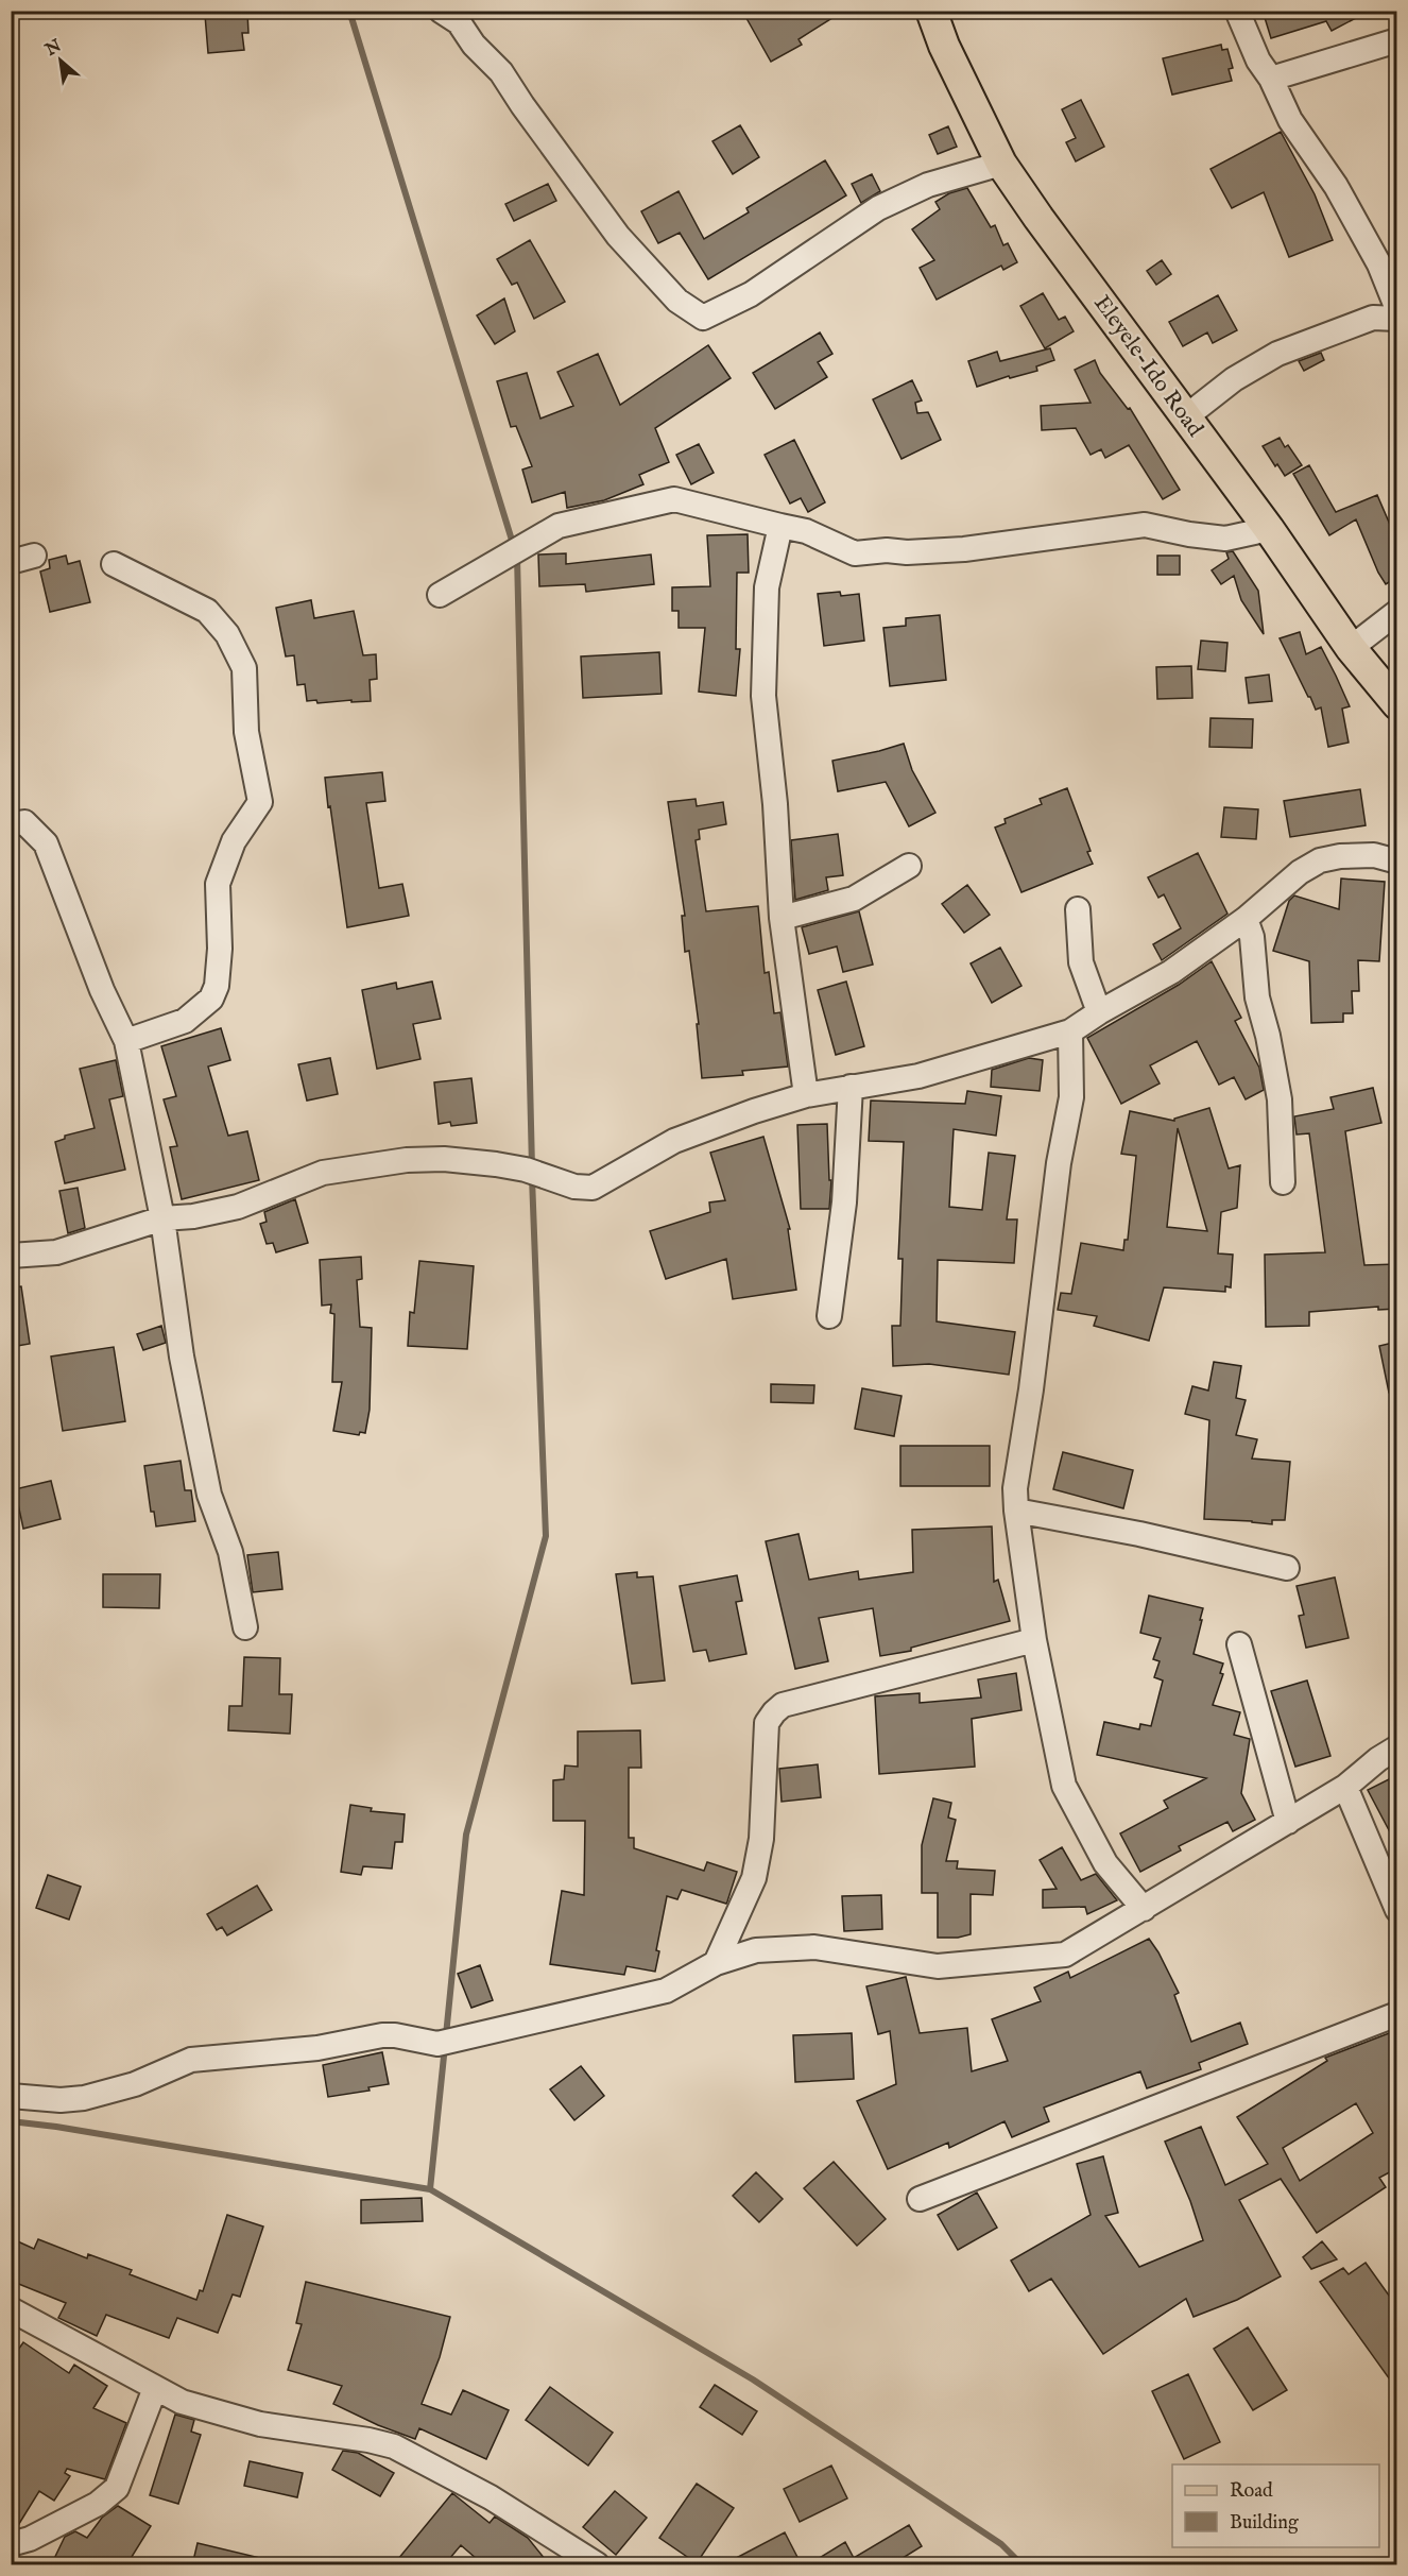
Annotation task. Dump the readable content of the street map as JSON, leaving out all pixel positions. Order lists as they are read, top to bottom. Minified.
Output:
{"streets":{"main road":["Eleyele-Ido Road"]},"legend":["Road","Building"],"north":"top left"}
